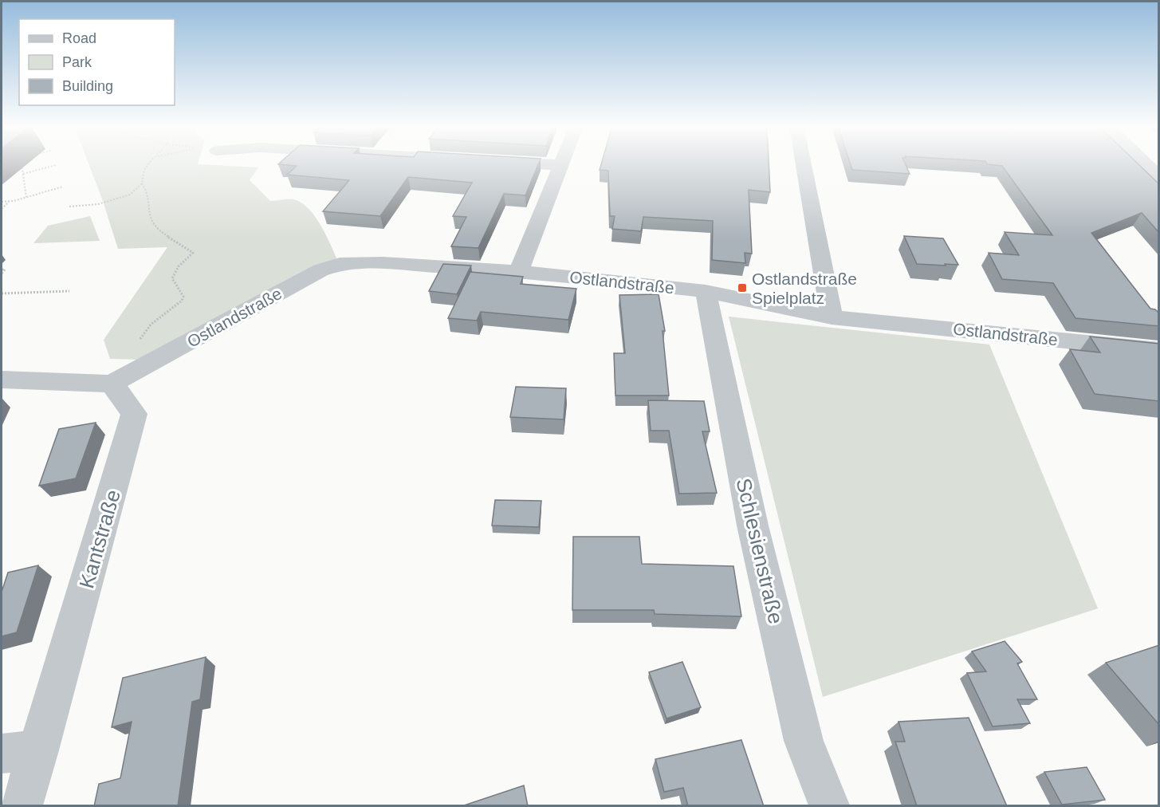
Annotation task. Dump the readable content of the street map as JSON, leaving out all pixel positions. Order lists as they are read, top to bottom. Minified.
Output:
{"streets":{"street":["Ostlandstraße","Kantstraße","Schlesienstraße"]},"crossings":[["Ostlandstraße","Kantstraße"],["Ostlandstraße","Schlesienstraße"]],"places":{"transit":["Ostlandstraße Spielplatz"]},"legend":["Road","Park","Building"]}
